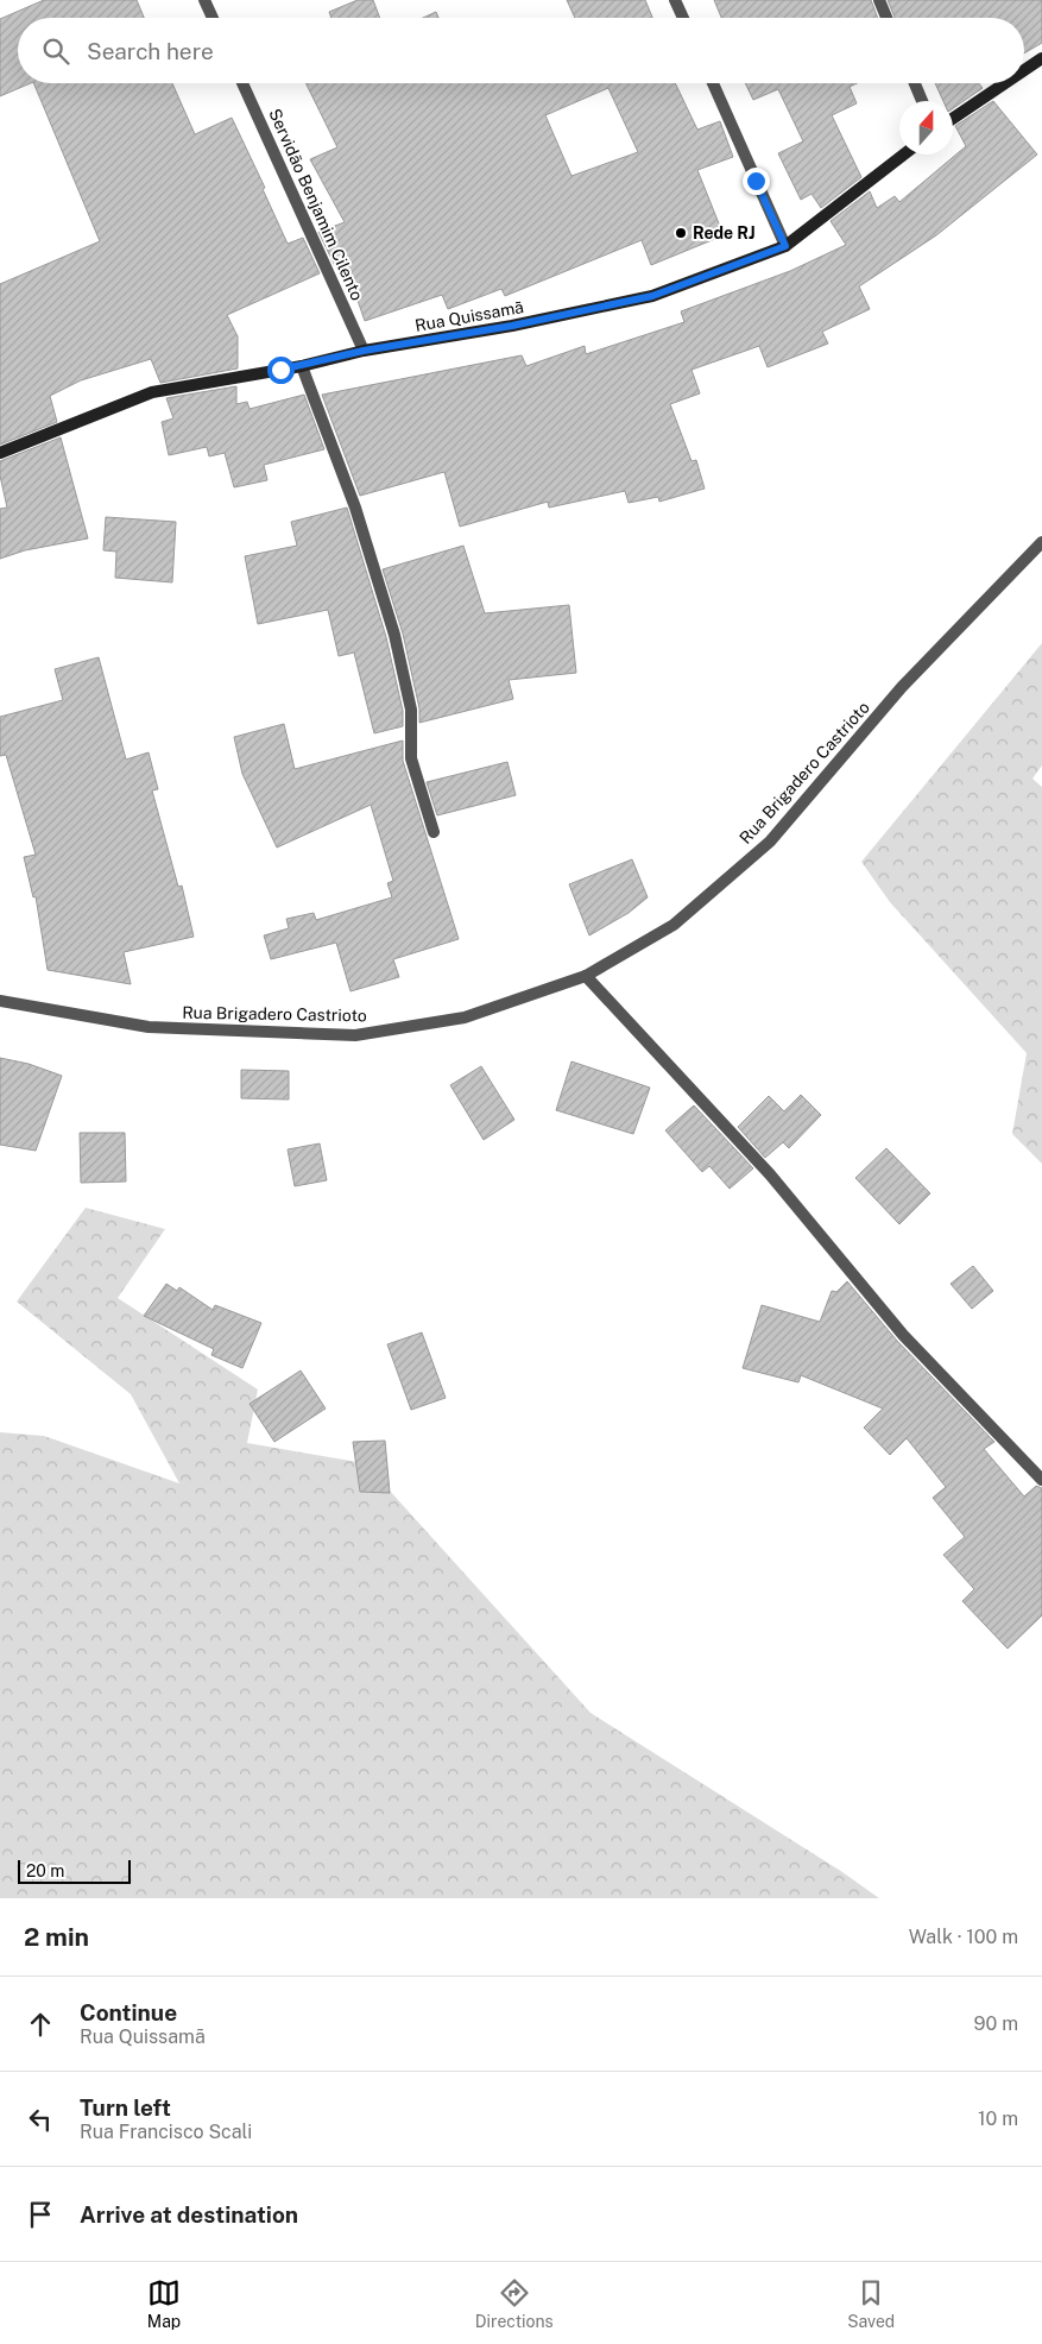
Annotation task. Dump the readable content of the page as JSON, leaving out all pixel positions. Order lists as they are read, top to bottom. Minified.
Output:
{"streets":{"street":["Servidão Benjamim Cilento","Rua Quissamã","Rua Brigadero Castrioto"]},"crossings":[["Servidão Benjamim Cilento","Rua Quissamã"]],"places":["Rede RJ"],"scale_bar":"20 m","north":"top","page":{"search":"Search here","scale":"20 m","heading":["2 min","Walk · 100 m"],"list":[["Continue","Rua Quissamã","90 m"],["Turn left","Rua Francisco Scali","10 m"],"Arrive at destination"],"nav":["Map","Directions","Saved"]}}
